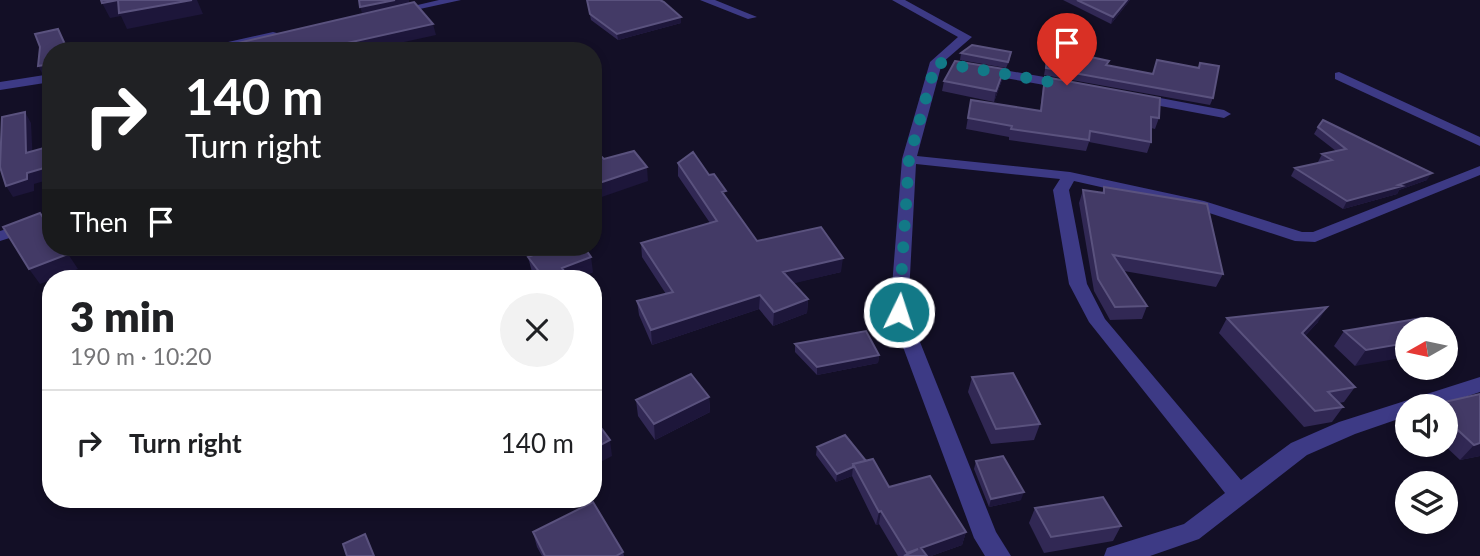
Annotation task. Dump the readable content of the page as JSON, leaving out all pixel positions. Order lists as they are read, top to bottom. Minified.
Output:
{"north":"left","page":{"turn":["140 m","Turn right"],"then":"Then","heading":["3 min","190 m · 10:20"],"list":[{"name":"Turn right","value":"140 m"}]}}
